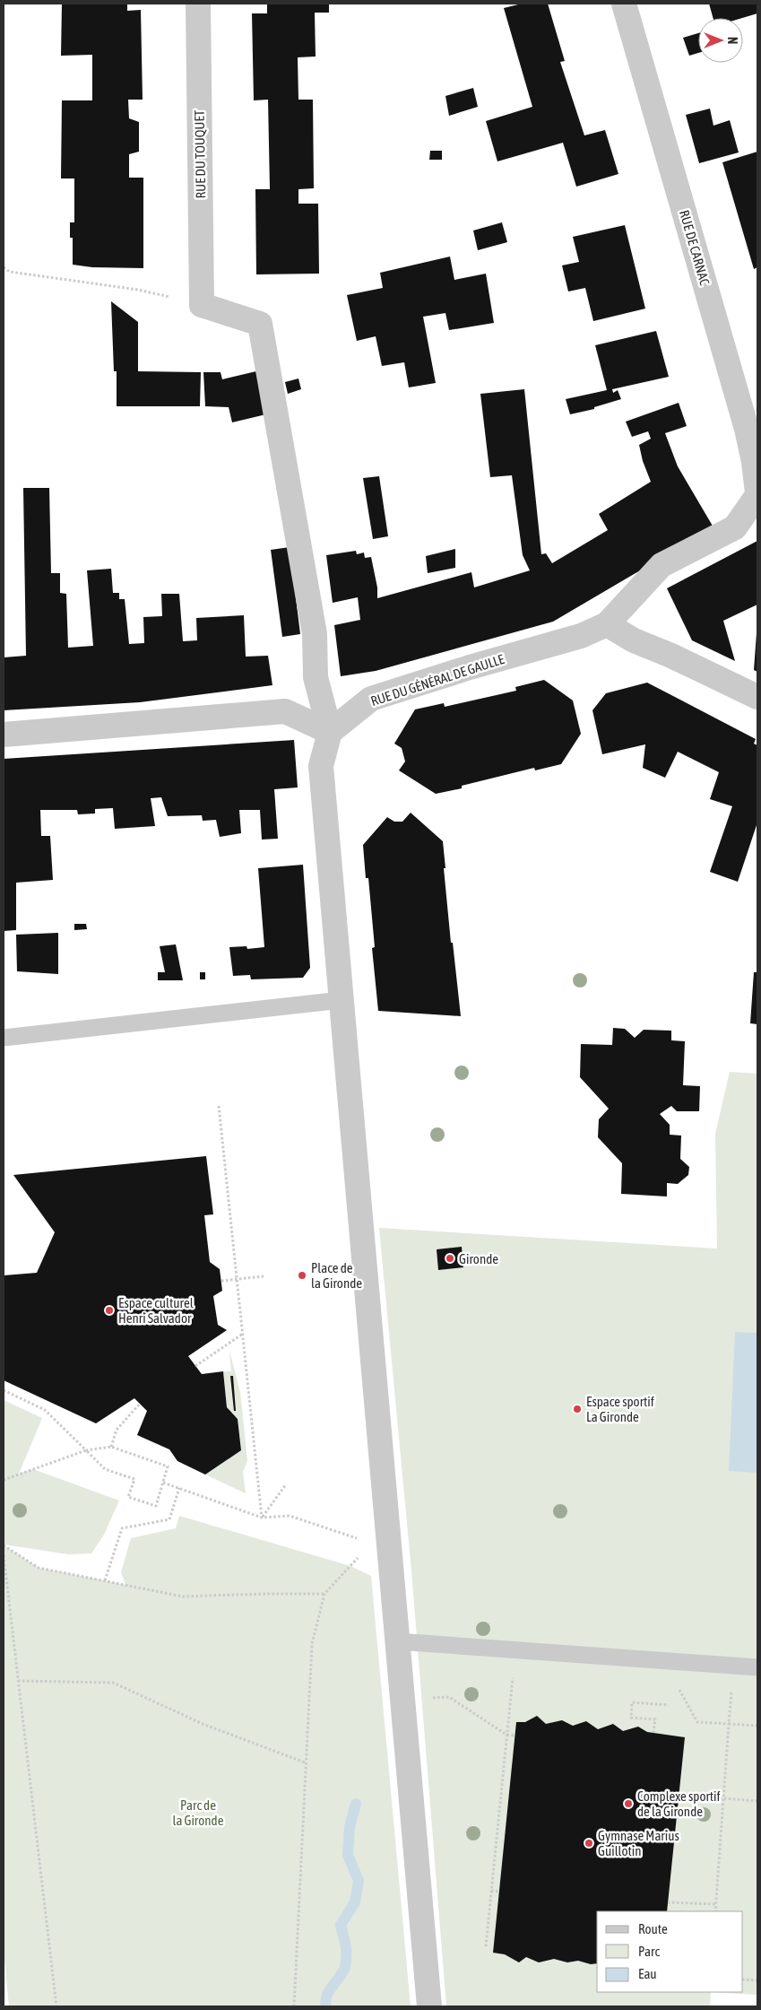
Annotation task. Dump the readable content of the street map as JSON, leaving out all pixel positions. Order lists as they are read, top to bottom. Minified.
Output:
{"streets":{"street":["RUE DU TOUQUET","RUE DE CARNAC","RUE DU GÉNÉRAL DE GAULLE"]},"parks":["Parc de la Gironde"],"places":["Gironde","Place de la Gironde","Espace culturel Henri Salvador","Espace sportif La Gironde","Complexe sportif de la Gironde","Gymnase Marius Guillotin"],"legend":["Route","Parc","Eau"],"north":"right"}
